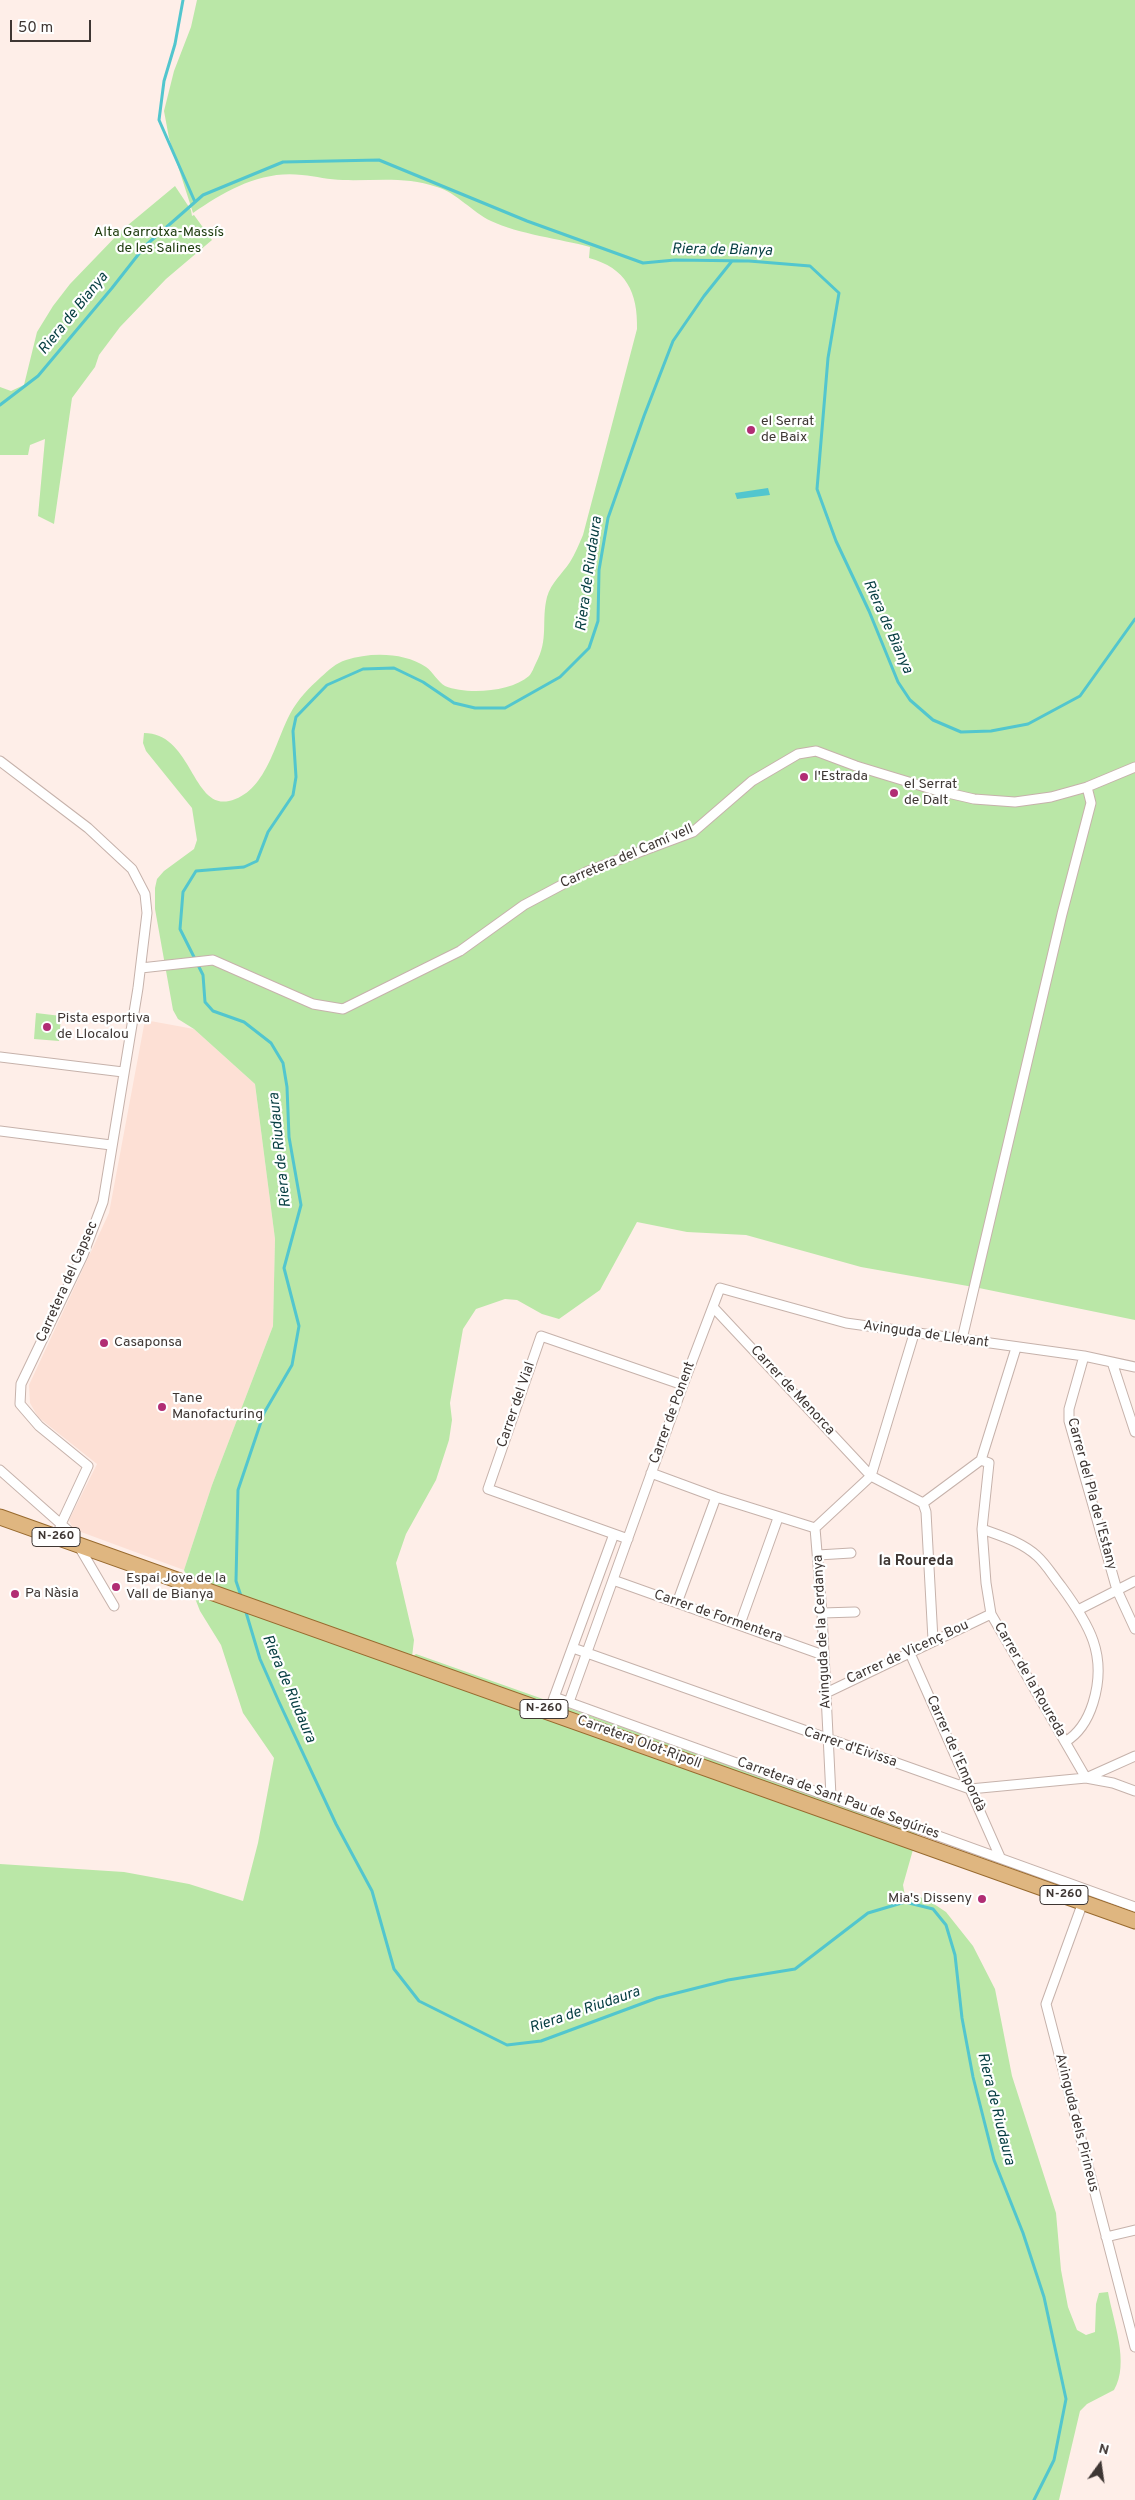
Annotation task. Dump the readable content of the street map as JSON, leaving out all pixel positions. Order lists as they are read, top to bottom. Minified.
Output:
{"streets":{"main road":["N-260","Carretera Olot-Ripoll"],"street":["Carretera del Camí vell","Carretera del Capsec","Avinguda de Llevant","Carrer de Menorca","Carrer del Vial","Carrer de Ponent","Carrer del Pla de l'Estany","Carrer de Formentera","Avinguda de la Cerdanya","Carrer de Vicenç Bou","Carrer de la Roureda","Carrer d'Eivissa","Carrer de l'Empordà","Carretera de Sant Pau de Segúries","Avinguda dels Pirineus"]},"crossings":[["Carretera del Camí vell","Carretera del Capsec"],["Carretera del Capsec","Carretera Olot-Ripoll"],["Avinguda de Llevant","Carrer de Ponent"],["Avinguda de Llevant","Carrer del Pla de l'Estany"],["Carrer de Menorca","Carrer de Ponent"],["Carrer del Vial","Carrer de Ponent"],["Carrer de Ponent","Carrer de Formentera"],["Carrer de Ponent","Carrer d'Eivissa"],["Carrer de Ponent","Carretera de Sant Pau de Segúries"],["Carrer de Formentera","Avinguda de la Cerdanya"],["Avinguda de la Cerdanya","Carrer de Vicenç Bou"],["Avinguda de la Cerdanya","Carrer d'Eivissa"],["Avinguda de la Cerdanya","Carretera de Sant Pau de Segúries"],["Carrer de Vicenç Bou","Carrer de la Roureda"],["Carrer de Vicenç Bou","Carrer de l'Empordà"],["Carrer de la Roureda","Carrer d'Eivissa"],["Carretera Olot-Ripoll","Carretera de Sant Pau de Segúries"],["Carretera Olot-Ripoll","Avinguda dels Pirineus"],["Carrer d'Eivissa","Carrer de l'Empordà"],["Carrer de l'Empordà","Carretera de Sant Pau de Segúries"]],"districts":["la Roureda"],"water":["Riera de Bianya","Riera de Riudaura"],"parks":["Alta Garrotxa-Massís de les Salines"],"places":["el Serrat de Baix","l'Estrada","el Serrat de Dalt","Pista esportiva de Llocalou","Casaponsa","Tane Manofacturing","Espai Jove de la Vall de Bianya","Pa Nàsia","Mia's Disseny"],"scale_bar":"50 m","north":"top"}
